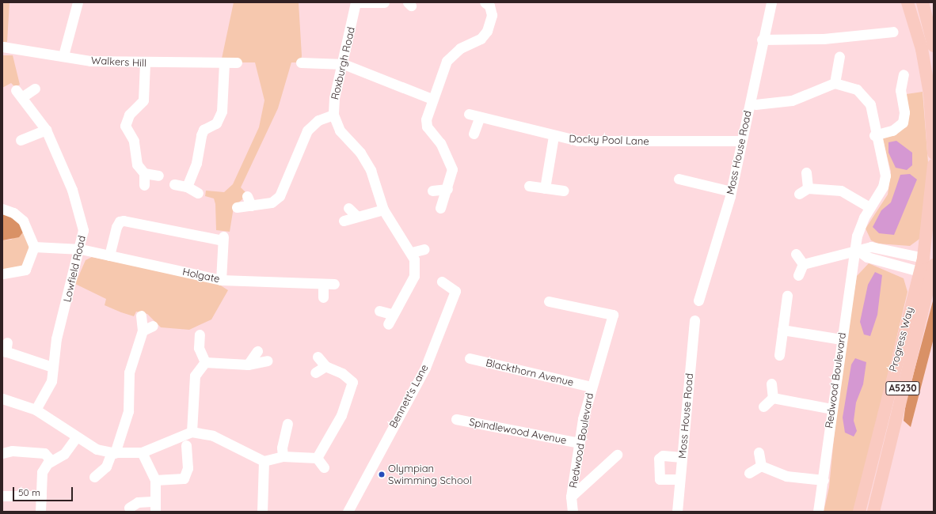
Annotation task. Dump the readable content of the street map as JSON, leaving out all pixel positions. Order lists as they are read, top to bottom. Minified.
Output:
{"streets":{"main road":["Progress Way","A5230"],"street":["Walkers Hill","Roxburgh Road","Docky Pool Lane","Moss House Road","Lowfield Road","Holgate","Blackthorn Avenue","Redwood Boulevard","Bennett's Lane","Spindlewood Avenue"]},"crossings":[["Docky Pool Lane","Moss House Road"],["Lowfield Road","Holgate"],["Blackthorn Avenue","Redwood Boulevard"],["Redwood Boulevard","Spindlewood Avenue"]],"places":["Olympian Swimming School"],"scale_bar":"50 m"}
